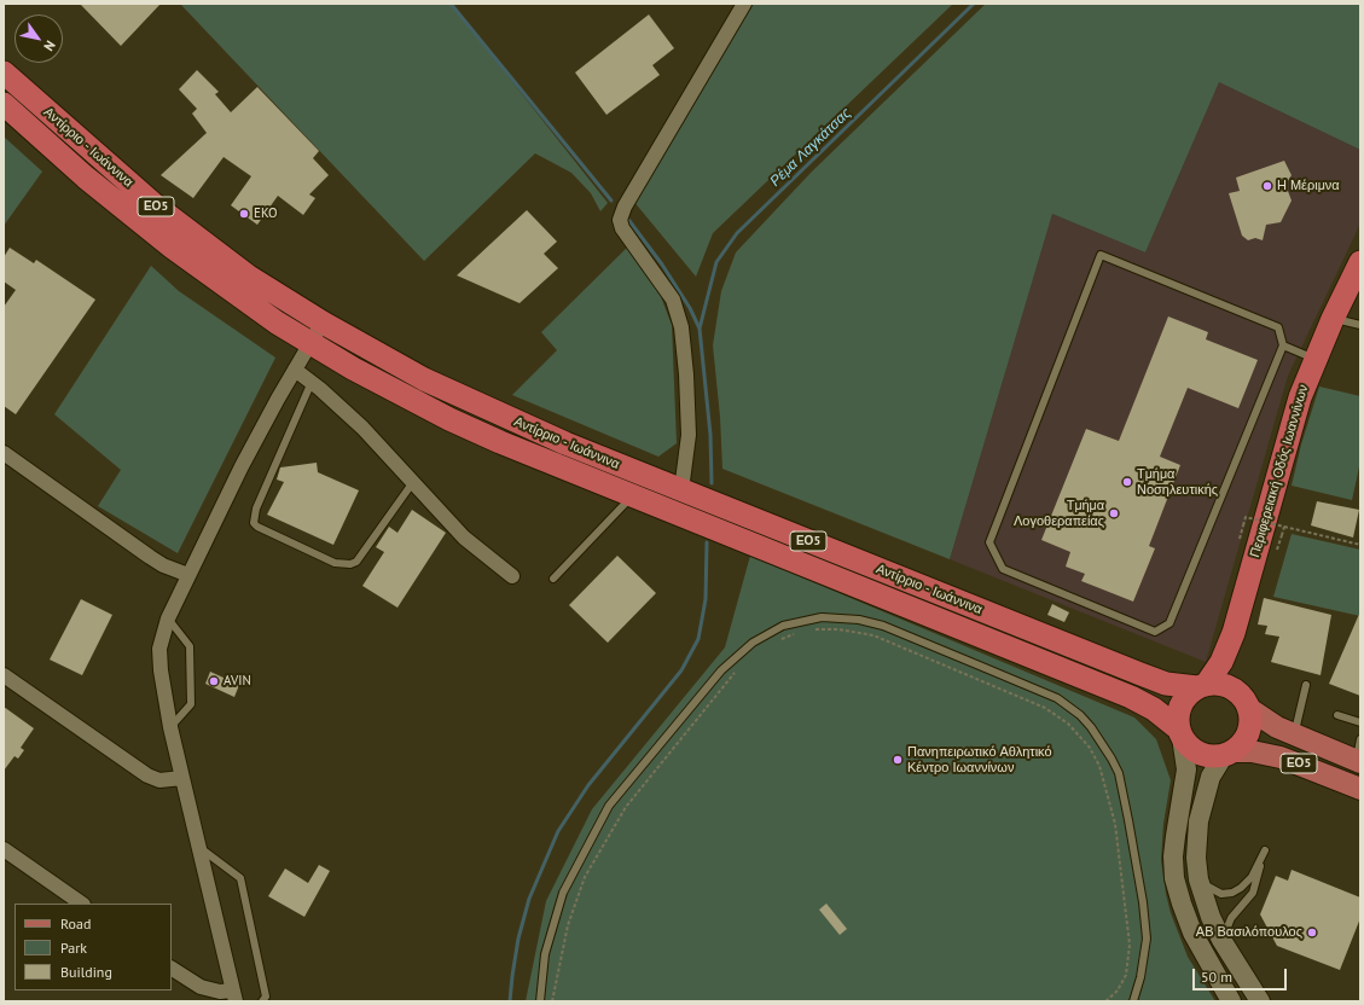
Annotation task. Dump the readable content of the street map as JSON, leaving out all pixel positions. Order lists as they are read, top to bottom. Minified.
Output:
{"streets":{"highway":["Αντίρριο - Ιωάννινα","ΕΟ5","Περιφερειακή Οδός Ιωαννίνων"]},"crossings":[["Αντίρριο - Ιωάννινα","ΕΟ5"],["Αντίρριο - Ιωάννινα","Περιφερειακή Οδός Ιωαννίνων"],["ΕΟ5","Περιφερειακή Οδός Ιωαννίνων"]],"water":["Ρέμα Λαγκάτσας"],"places":["Η Μέριμνα","EKO","Τμήμα Νοσηλευτικής","Τμήμα Λογοθεραπείας","AVIN","Πανηπειρωτικό Αθλητικό Κέντρο Ιωαννίνων","ΑΒ Βασιλόπουλος"],"legend":["Road","Park","Building"],"scale_bar":"50 m","north":"bottom right"}
